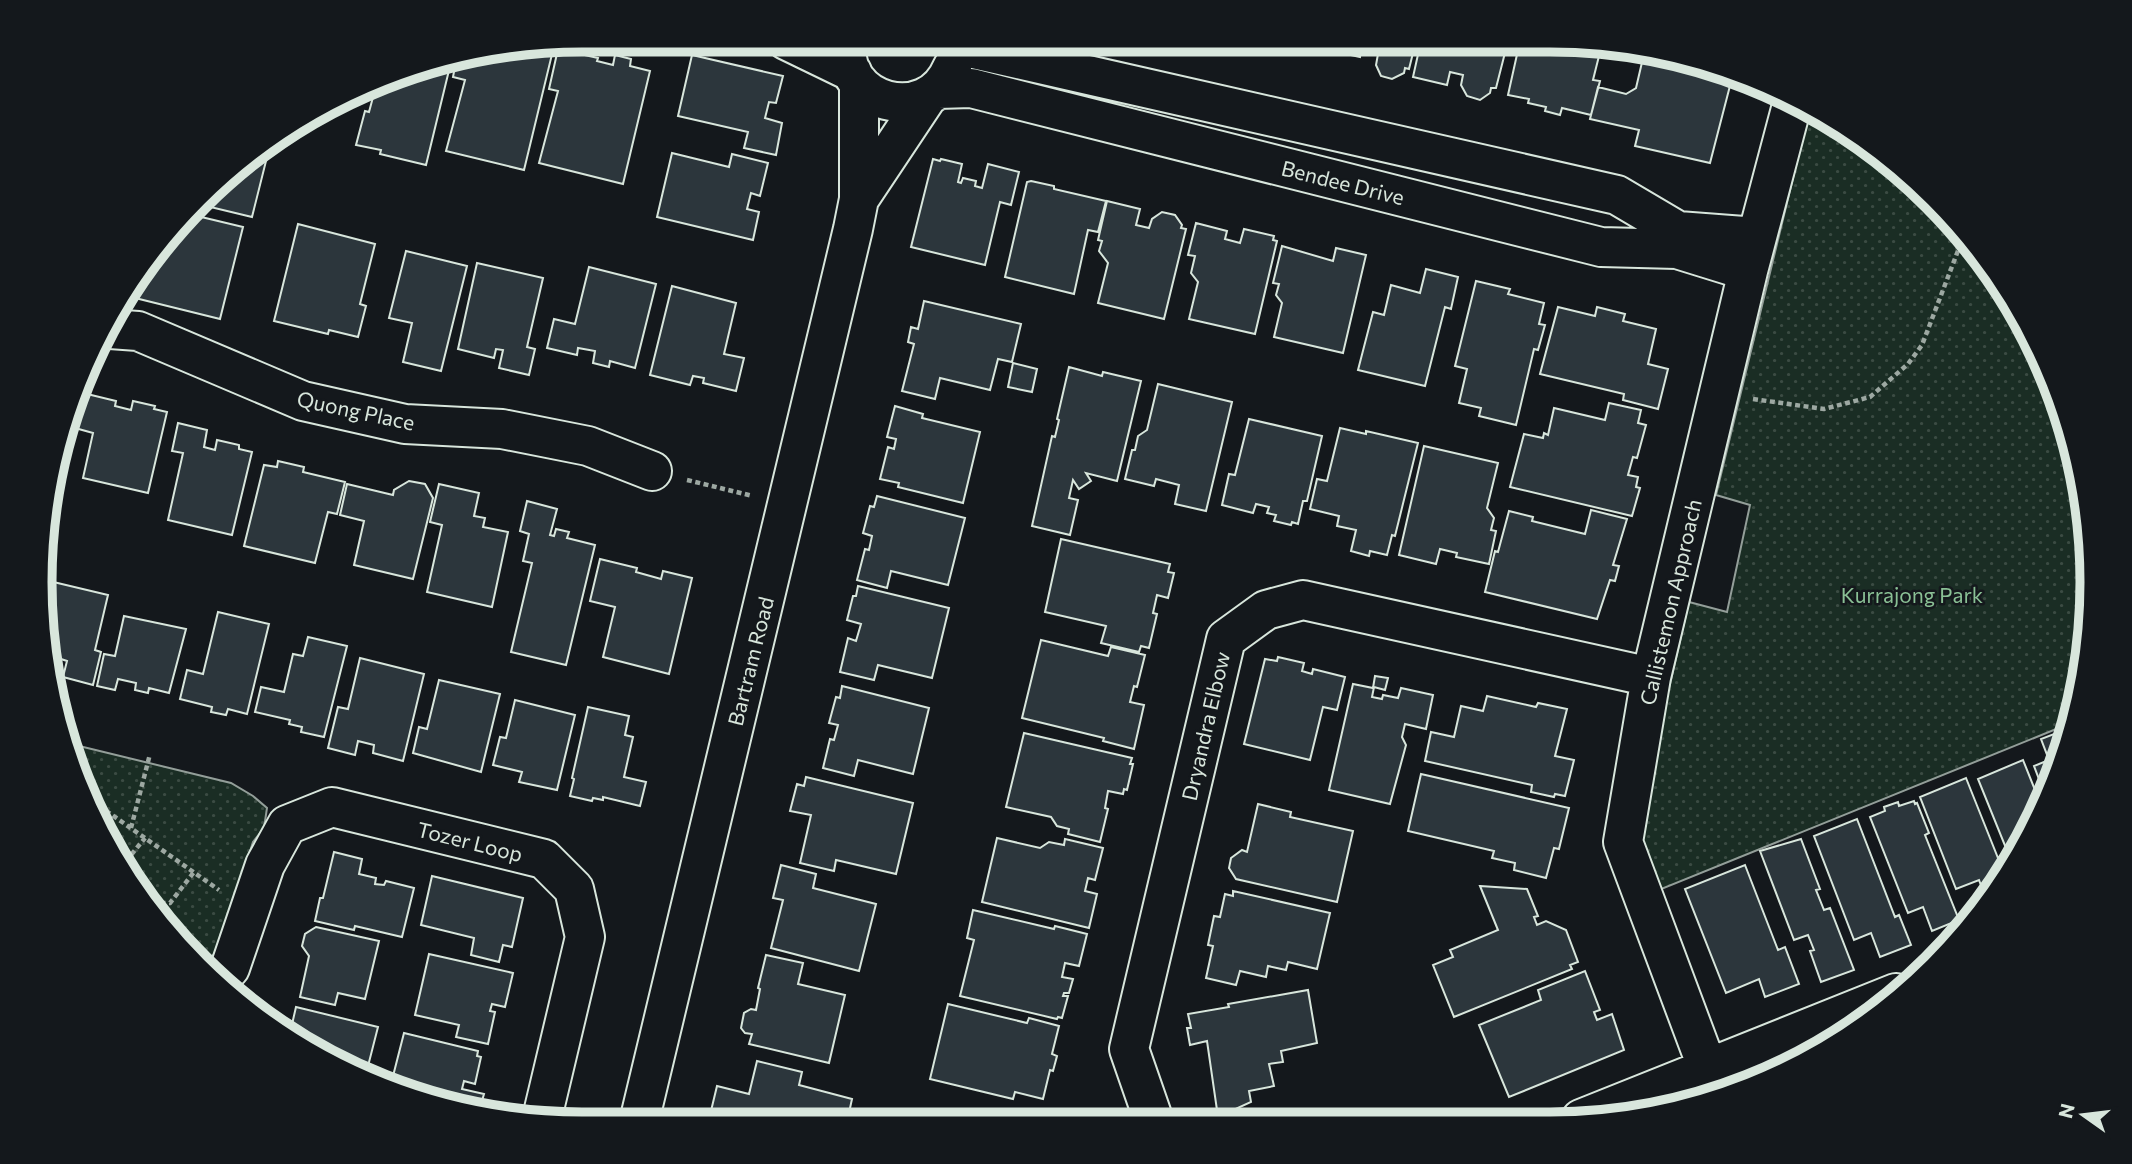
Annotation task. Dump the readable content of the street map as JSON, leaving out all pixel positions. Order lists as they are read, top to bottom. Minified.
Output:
{"streets":{"street":["Bendee Drive","Quong Place","Callistemon Approach","Bartram Road","Dryandra Elbow","Tozer Loop"]},"crossings":[["Bendee Drive","Callistemon Approach"],["Bendee Drive","Bartram Road"],["Callistemon Approach","Dryandra Elbow"]],"parks":["Kurrajong Park"],"north":"left"}
